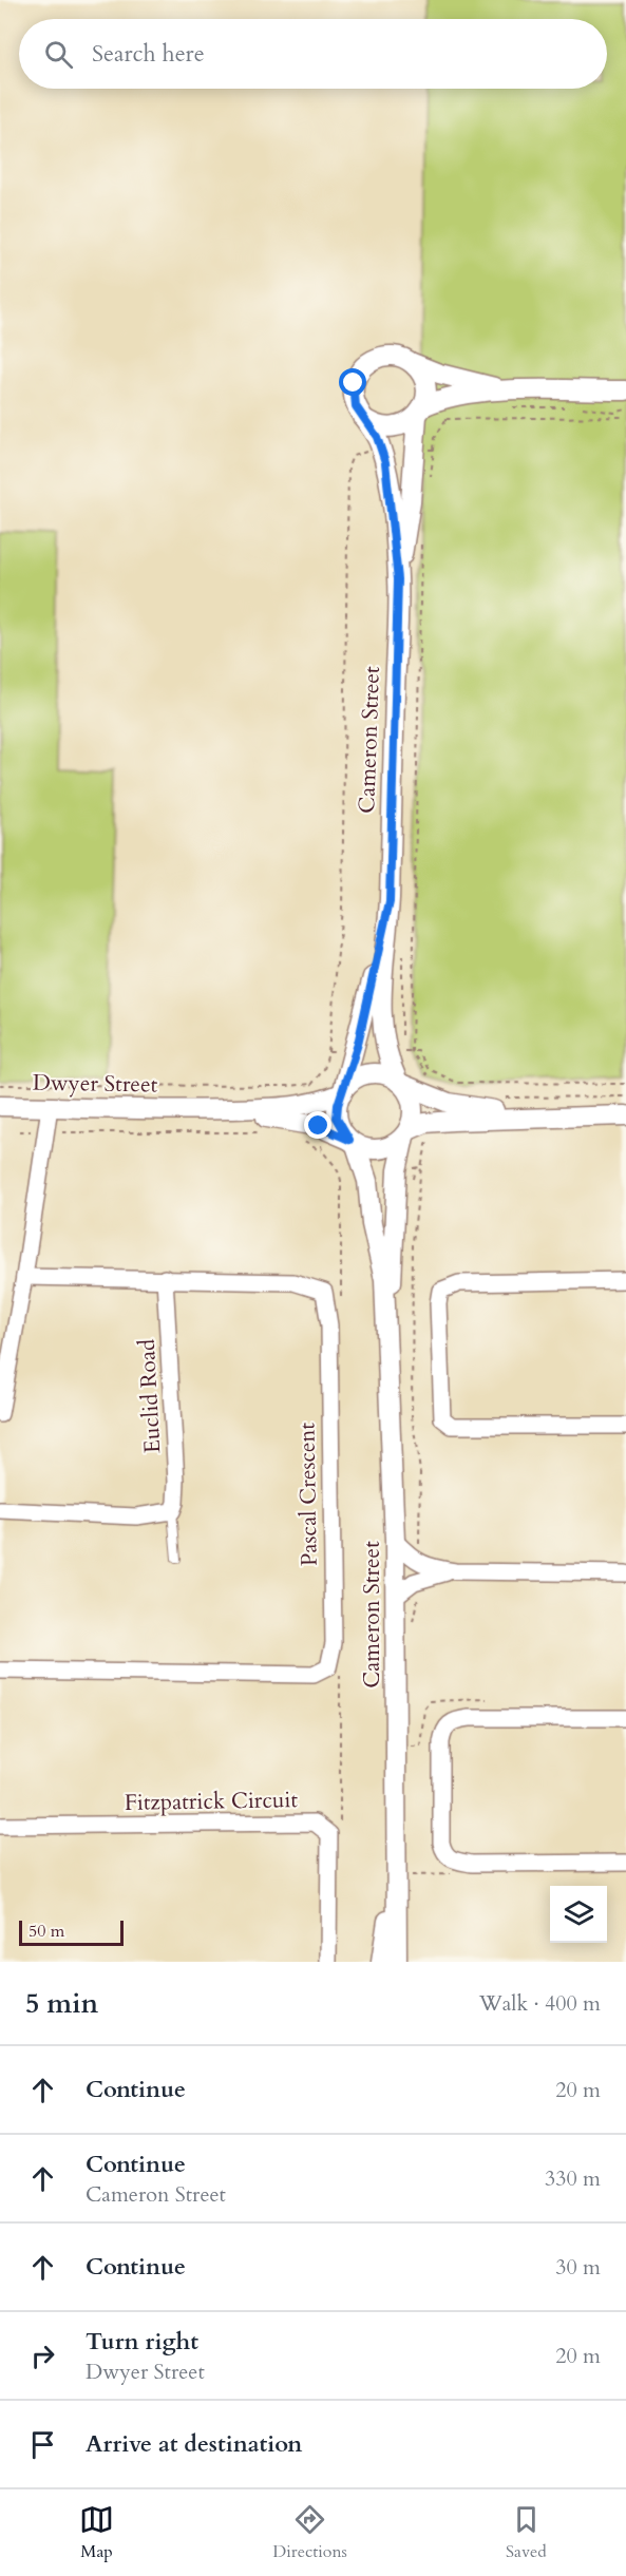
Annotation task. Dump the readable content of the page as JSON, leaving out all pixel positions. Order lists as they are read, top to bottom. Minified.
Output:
{"streets":{"street":["Cameron Street","Dwyer Street","Euclid Road","Pascal Crescent","Fitzpatrick Circuit"]},"crossings":[["Cameron Street","Dwyer Street"],["Euclid Road","Pascal Crescent"]],"scale_bar":"50 m","page":{"search":"Search here","scale":"50 m","heading":["5 min","Walk · 400 m"],"list":[["Continue","20 m"],["Continue","Cameron Street","330 m"],["Continue","30 m"],["Turn right","Dwyer Street","20 m"],"Arrive at destination"],"nav":["Map","Directions","Saved"]}}
